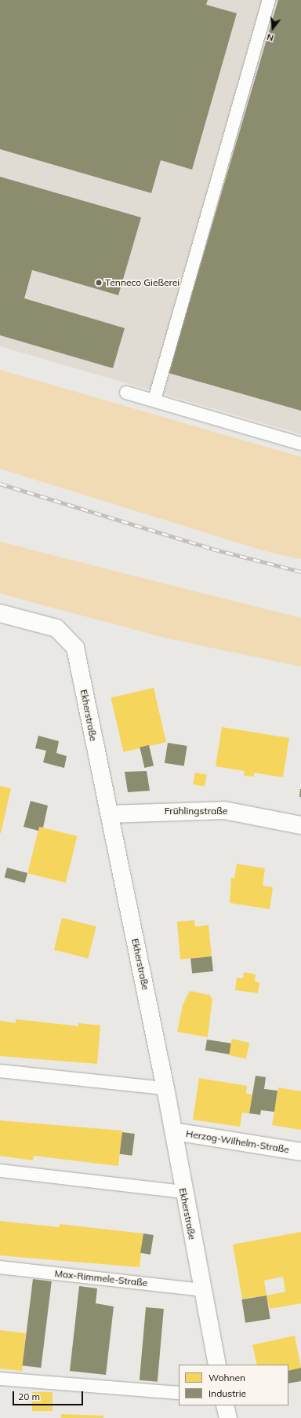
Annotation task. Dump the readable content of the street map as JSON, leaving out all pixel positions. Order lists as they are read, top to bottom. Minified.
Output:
{"streets":{"street":["Ekherstraße","Frühlingstraße","Herzog-Wilhelm-Straße"],"lane":["Max-Rimmele-Straße"]},"crossings":[["Ekherstraße","Frühlingstraße"],["Ekherstraße","Herzog-Wilhelm-Straße"],["Ekherstraße","Max-Rimmele-Straße"]],"places":["Tenneco Gießerei"],"legend":["Wohnen","Industrie"],"scale_bar":"20 m","north":"bottom"}
